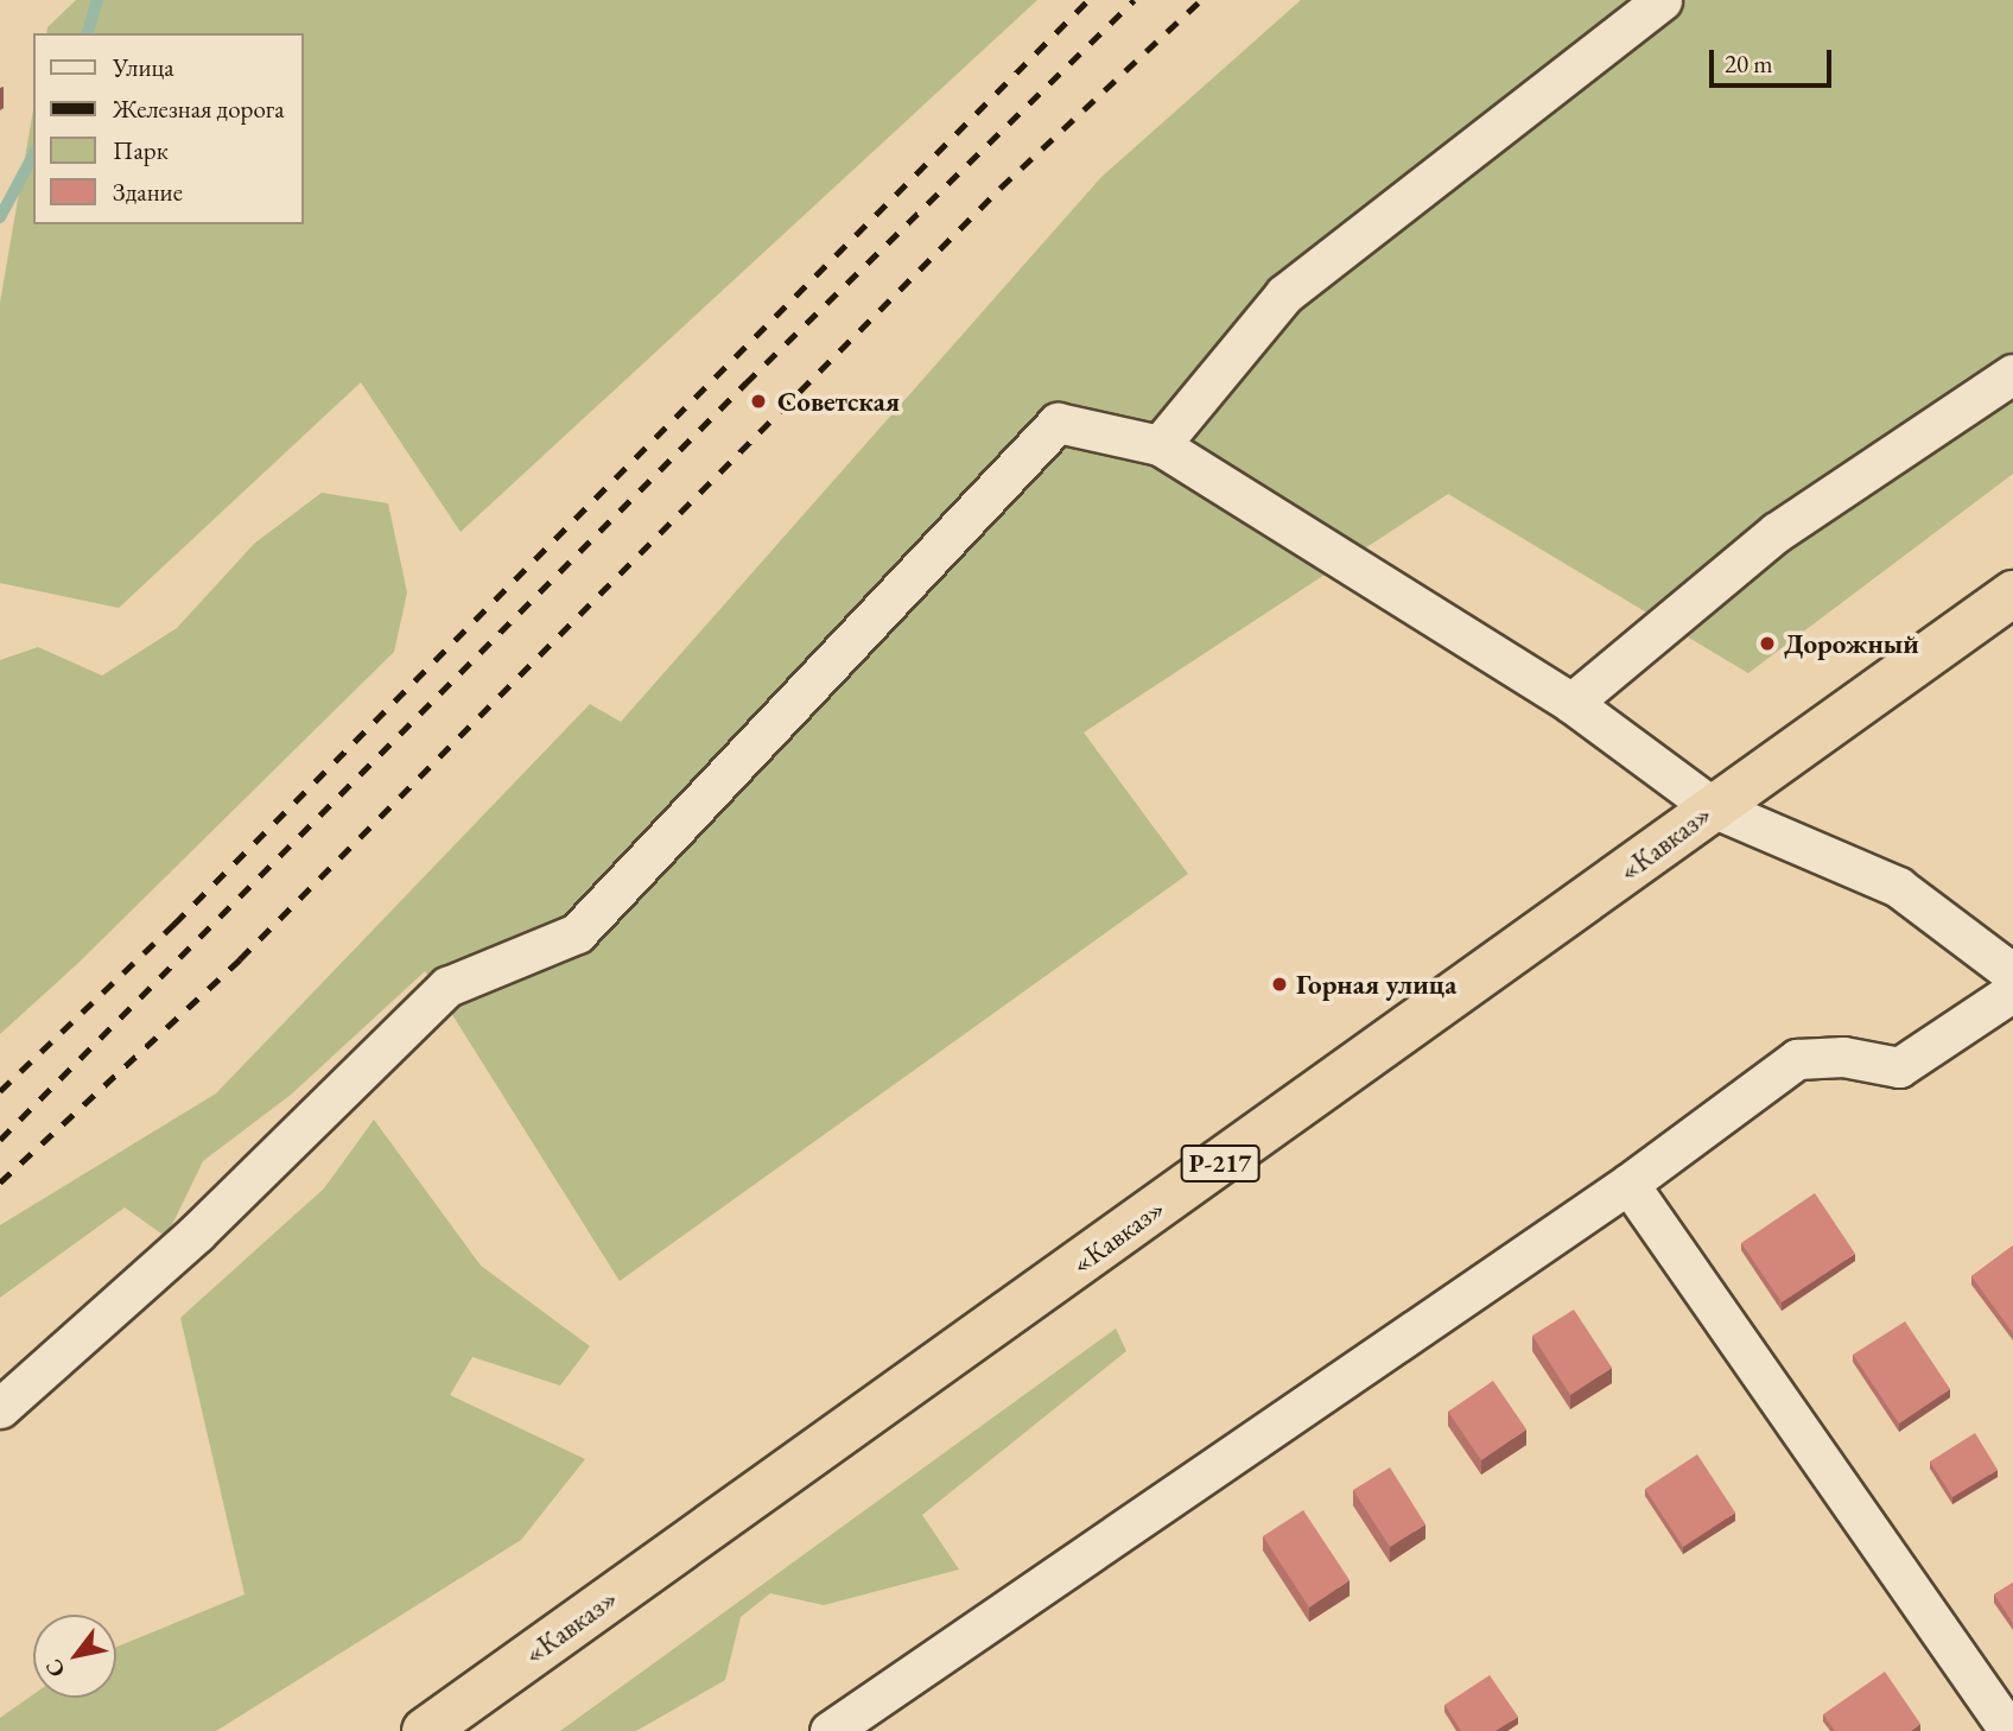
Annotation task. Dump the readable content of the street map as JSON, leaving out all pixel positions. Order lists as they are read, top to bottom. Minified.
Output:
{"streets":{"highway":["«Кавказ»","Р-217"]},"places":["Советская","Дорожный","Горная улица"],"legend":["Улица","Железная дорога","Парк","Здание"],"scale_bar":"20 m","north":"bottom left"}
